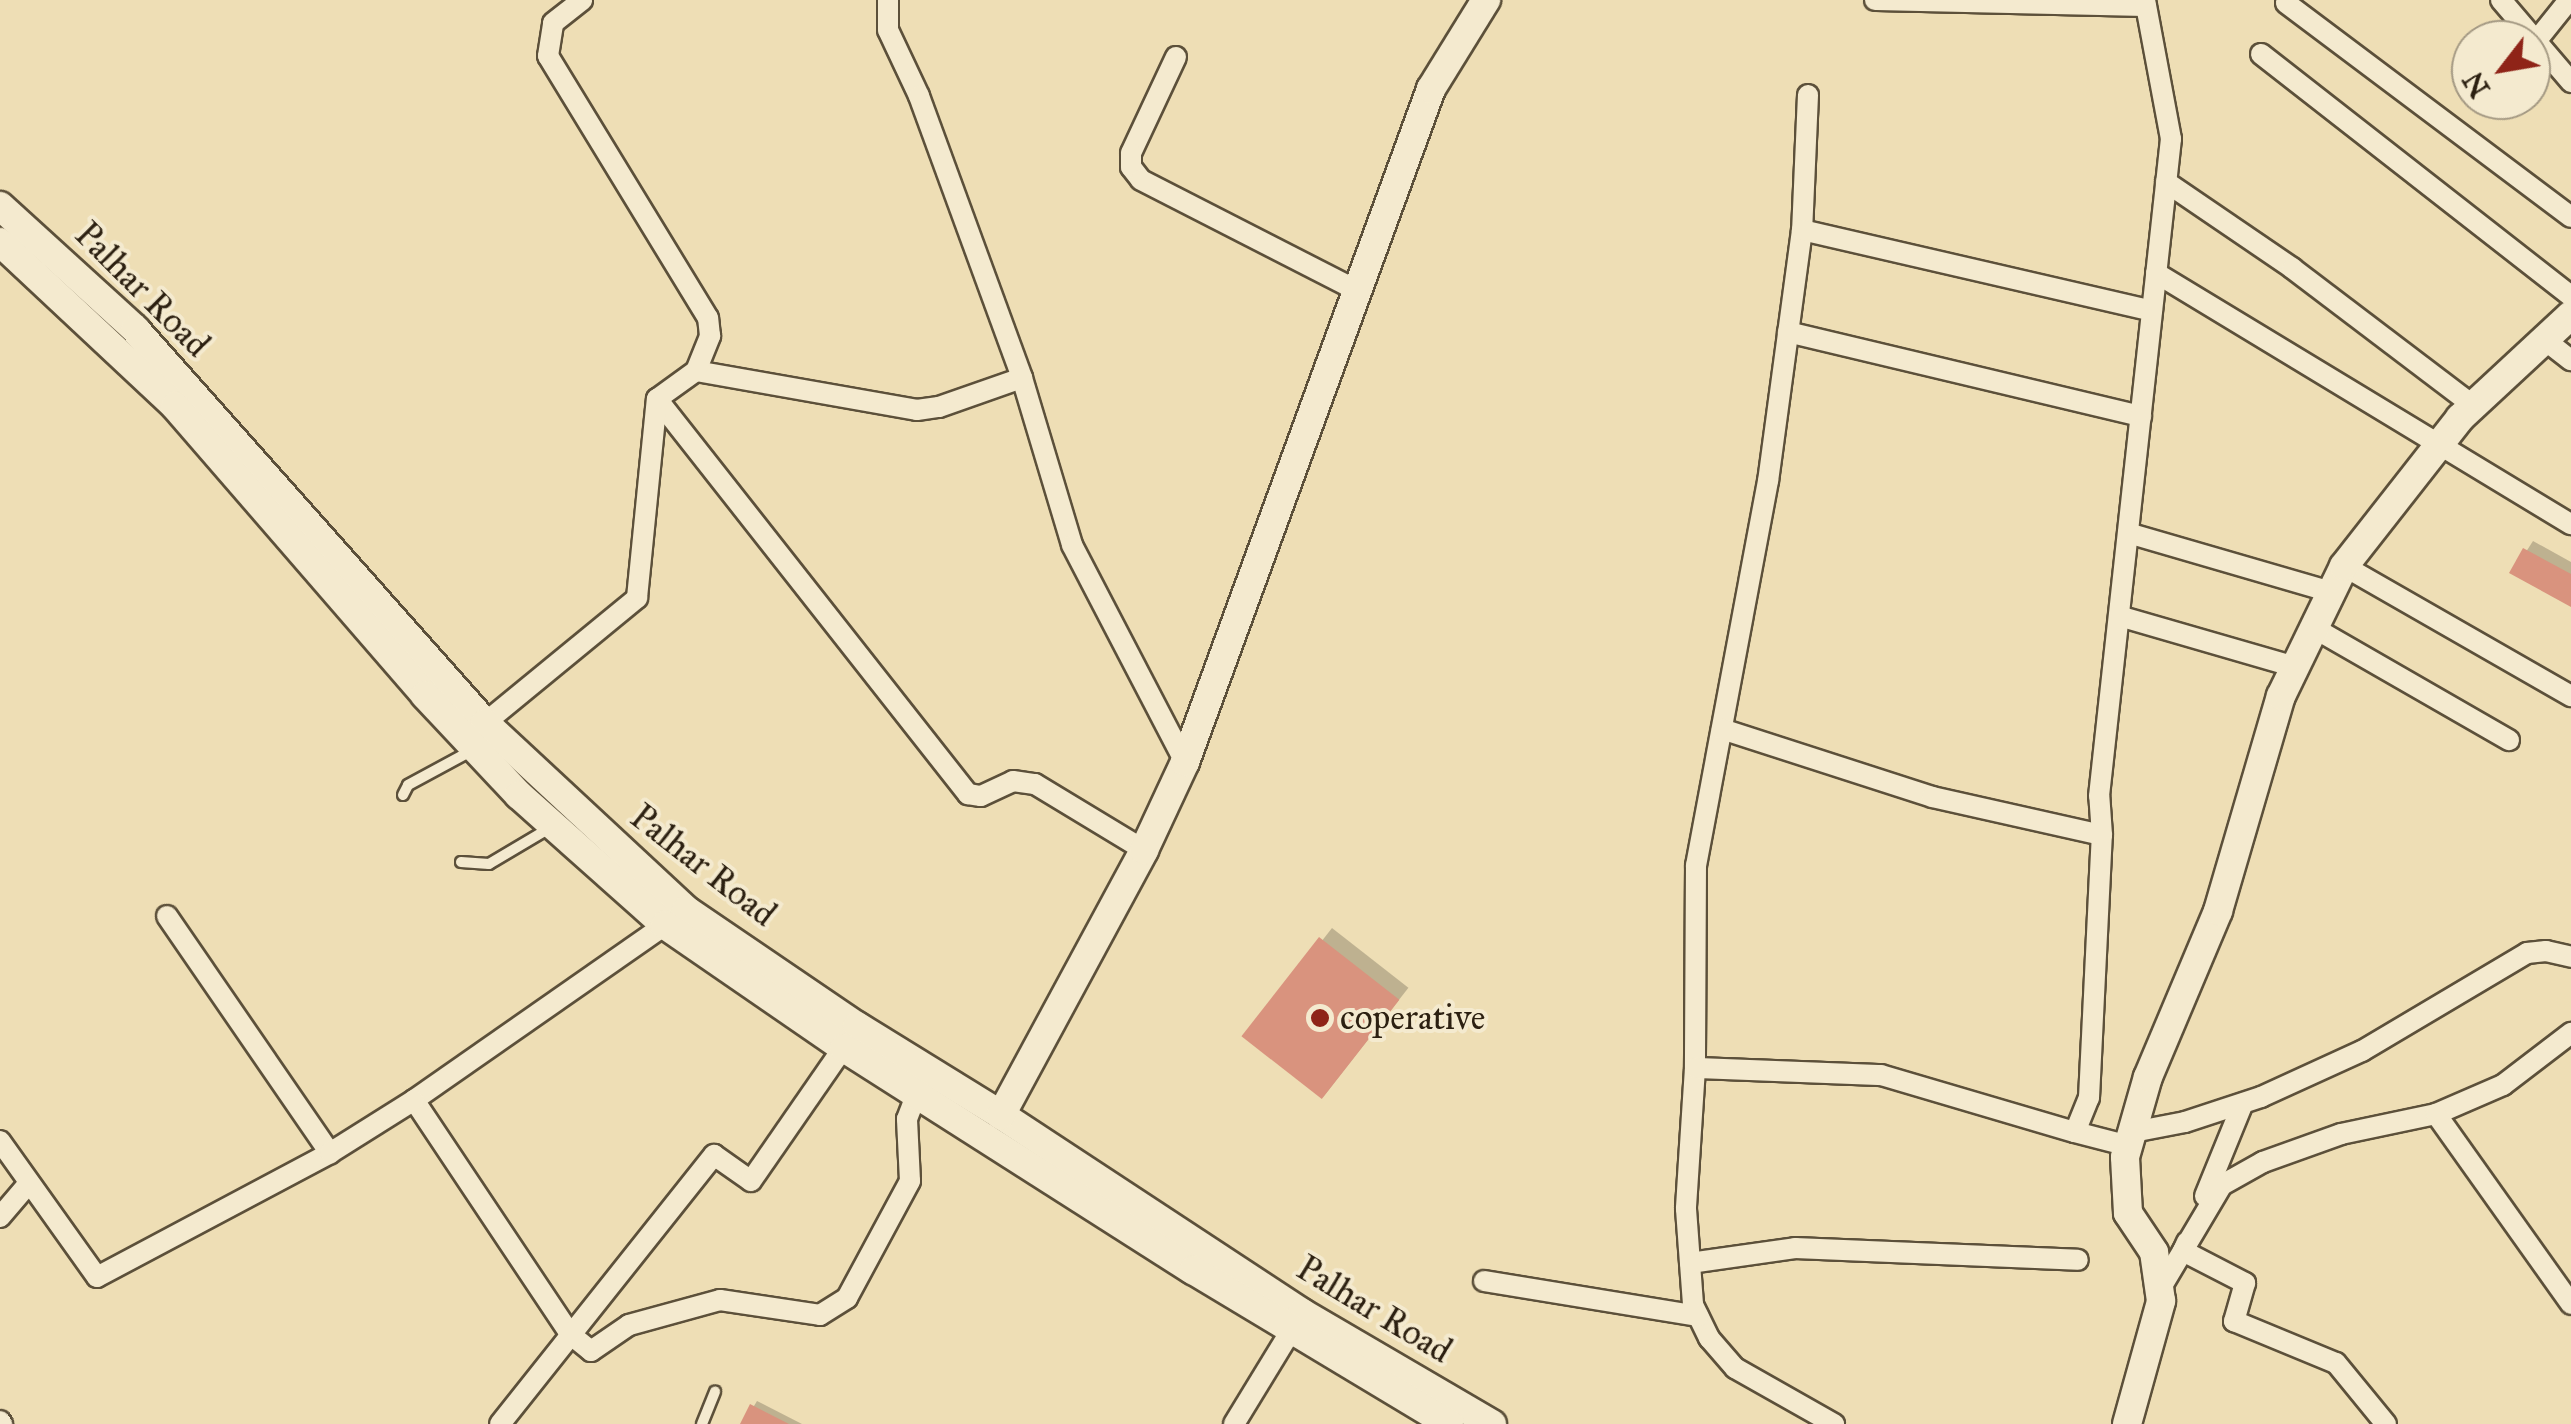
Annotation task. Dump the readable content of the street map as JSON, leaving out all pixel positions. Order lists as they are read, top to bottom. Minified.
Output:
{"streets":{"main road":["Palhar Road"]},"places":["coperative"],"north":"bottom left"}
